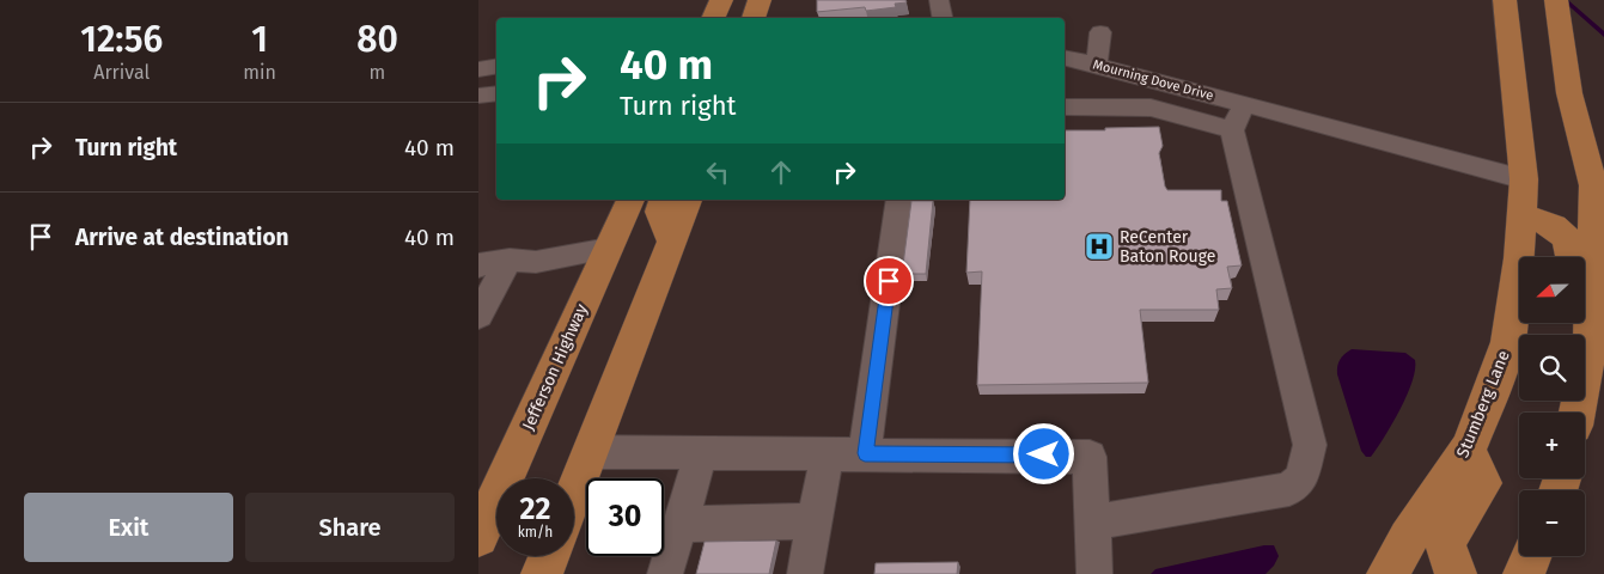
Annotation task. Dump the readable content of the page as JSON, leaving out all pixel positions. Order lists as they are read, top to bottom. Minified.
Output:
{"streets":{"main road":["Jefferson Highway","Stumberg Lane"],"street":["Mourning Dove Drive"]},"places":{"hospital":["ReCenter Baton Rouge"]},"north":"left","page":{"eta":["12:56","Arrival","1","min","80","m"],"turn":["40 m","Turn right"],"list":[{"name":"Turn right","value":"40 m"},{"name":"Arrive at destination","value":"40 m"}],"map_buttons":["+","−"],"speed":"22 km/h","limit":"30","buttons":["Exit","Share"]}}
